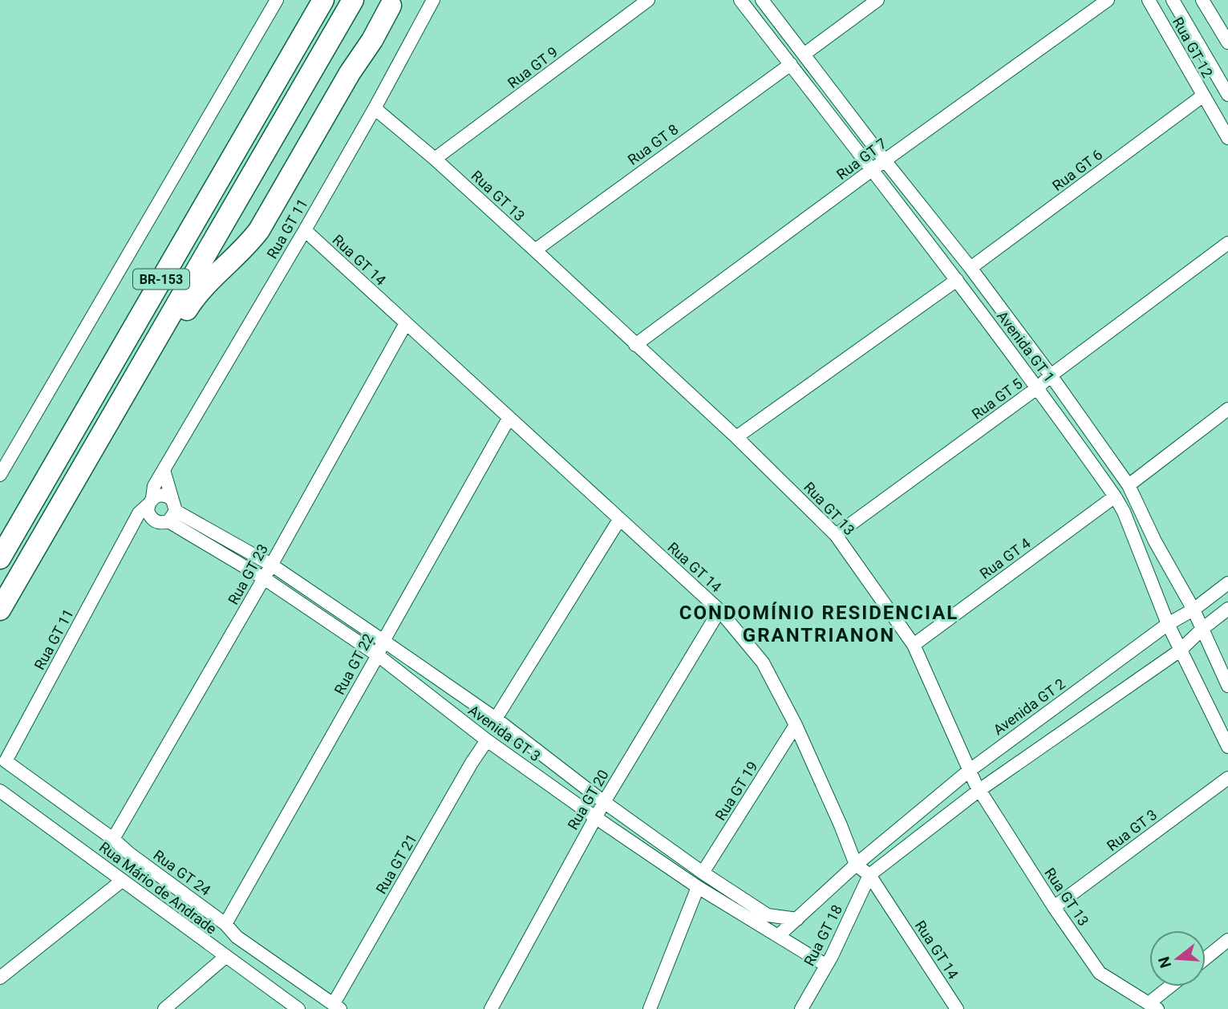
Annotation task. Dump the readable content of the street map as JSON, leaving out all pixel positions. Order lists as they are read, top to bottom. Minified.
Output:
{"streets":{"highway":["BR-153"],"street":["Rua GT 12","Rua GT 9","Rua GT 8","Rua GT 7","Rua GT 6","Rua GT 13","Rua GT 11","Rua GT 14","Avenida GT 1","Rua GT 5","Rua GT 4","Rua GT 23","Rua GT 22","Avenida GT 2","Avenida GT 3","Rua GT 19","Rua GT 20","Rua GT 3","Rua GT 21","Rua GT 24","Rua Mário de Andrade","Rua GT 18"]},"crossings":[["Rua GT 12","Rua GT 6"],["Rua GT 9","Rua GT 13"],["Rua GT 8","Rua GT 13"],["Rua GT 8","Avenida GT 1"],["Rua GT 7","Rua GT 13"],["Rua GT 7","Avenida GT 1"],["Rua GT 6","Avenida GT 1"],["Rua GT 13","Rua GT 11"],["Rua GT 13","Rua GT 5"],["Rua GT 13","Rua GT 4"],["Rua GT 13","Avenida GT 2"],["Rua GT 13","Rua GT 3"],["Rua GT 11","Rua GT 14"],["Rua GT 11","Rua GT 24"],["Rua GT 14","Rua GT 23"],["Rua GT 14","Rua GT 22"],["Rua GT 14","Avenida GT 2"],["Rua GT 14","Rua GT 19"],["Rua GT 14","Rua GT 20"],["Rua GT 14","Rua GT 18"],["Avenida GT 1","Rua GT 5"],["Avenida GT 1","Rua GT 4"],["Avenida GT 1","Avenida GT 2"],["Rua GT 23","Avenida GT 3"],["Rua GT 23","Rua GT 24"],["Rua GT 22","Avenida GT 3"],["Rua GT 22","Rua GT 24"],["Avenida GT 2","Avenida GT 3"],["Avenida GT 3","Rua GT 19"],["Avenida GT 3","Rua GT 20"],["Avenida GT 3","Rua GT 21"],["Avenida GT 3","Rua GT 18"],["Rua GT 21","Rua GT 24"]],"districts":["CONDOMÍNIO RESIDENCIAL GRANTRIANON"],"north":"left"}
